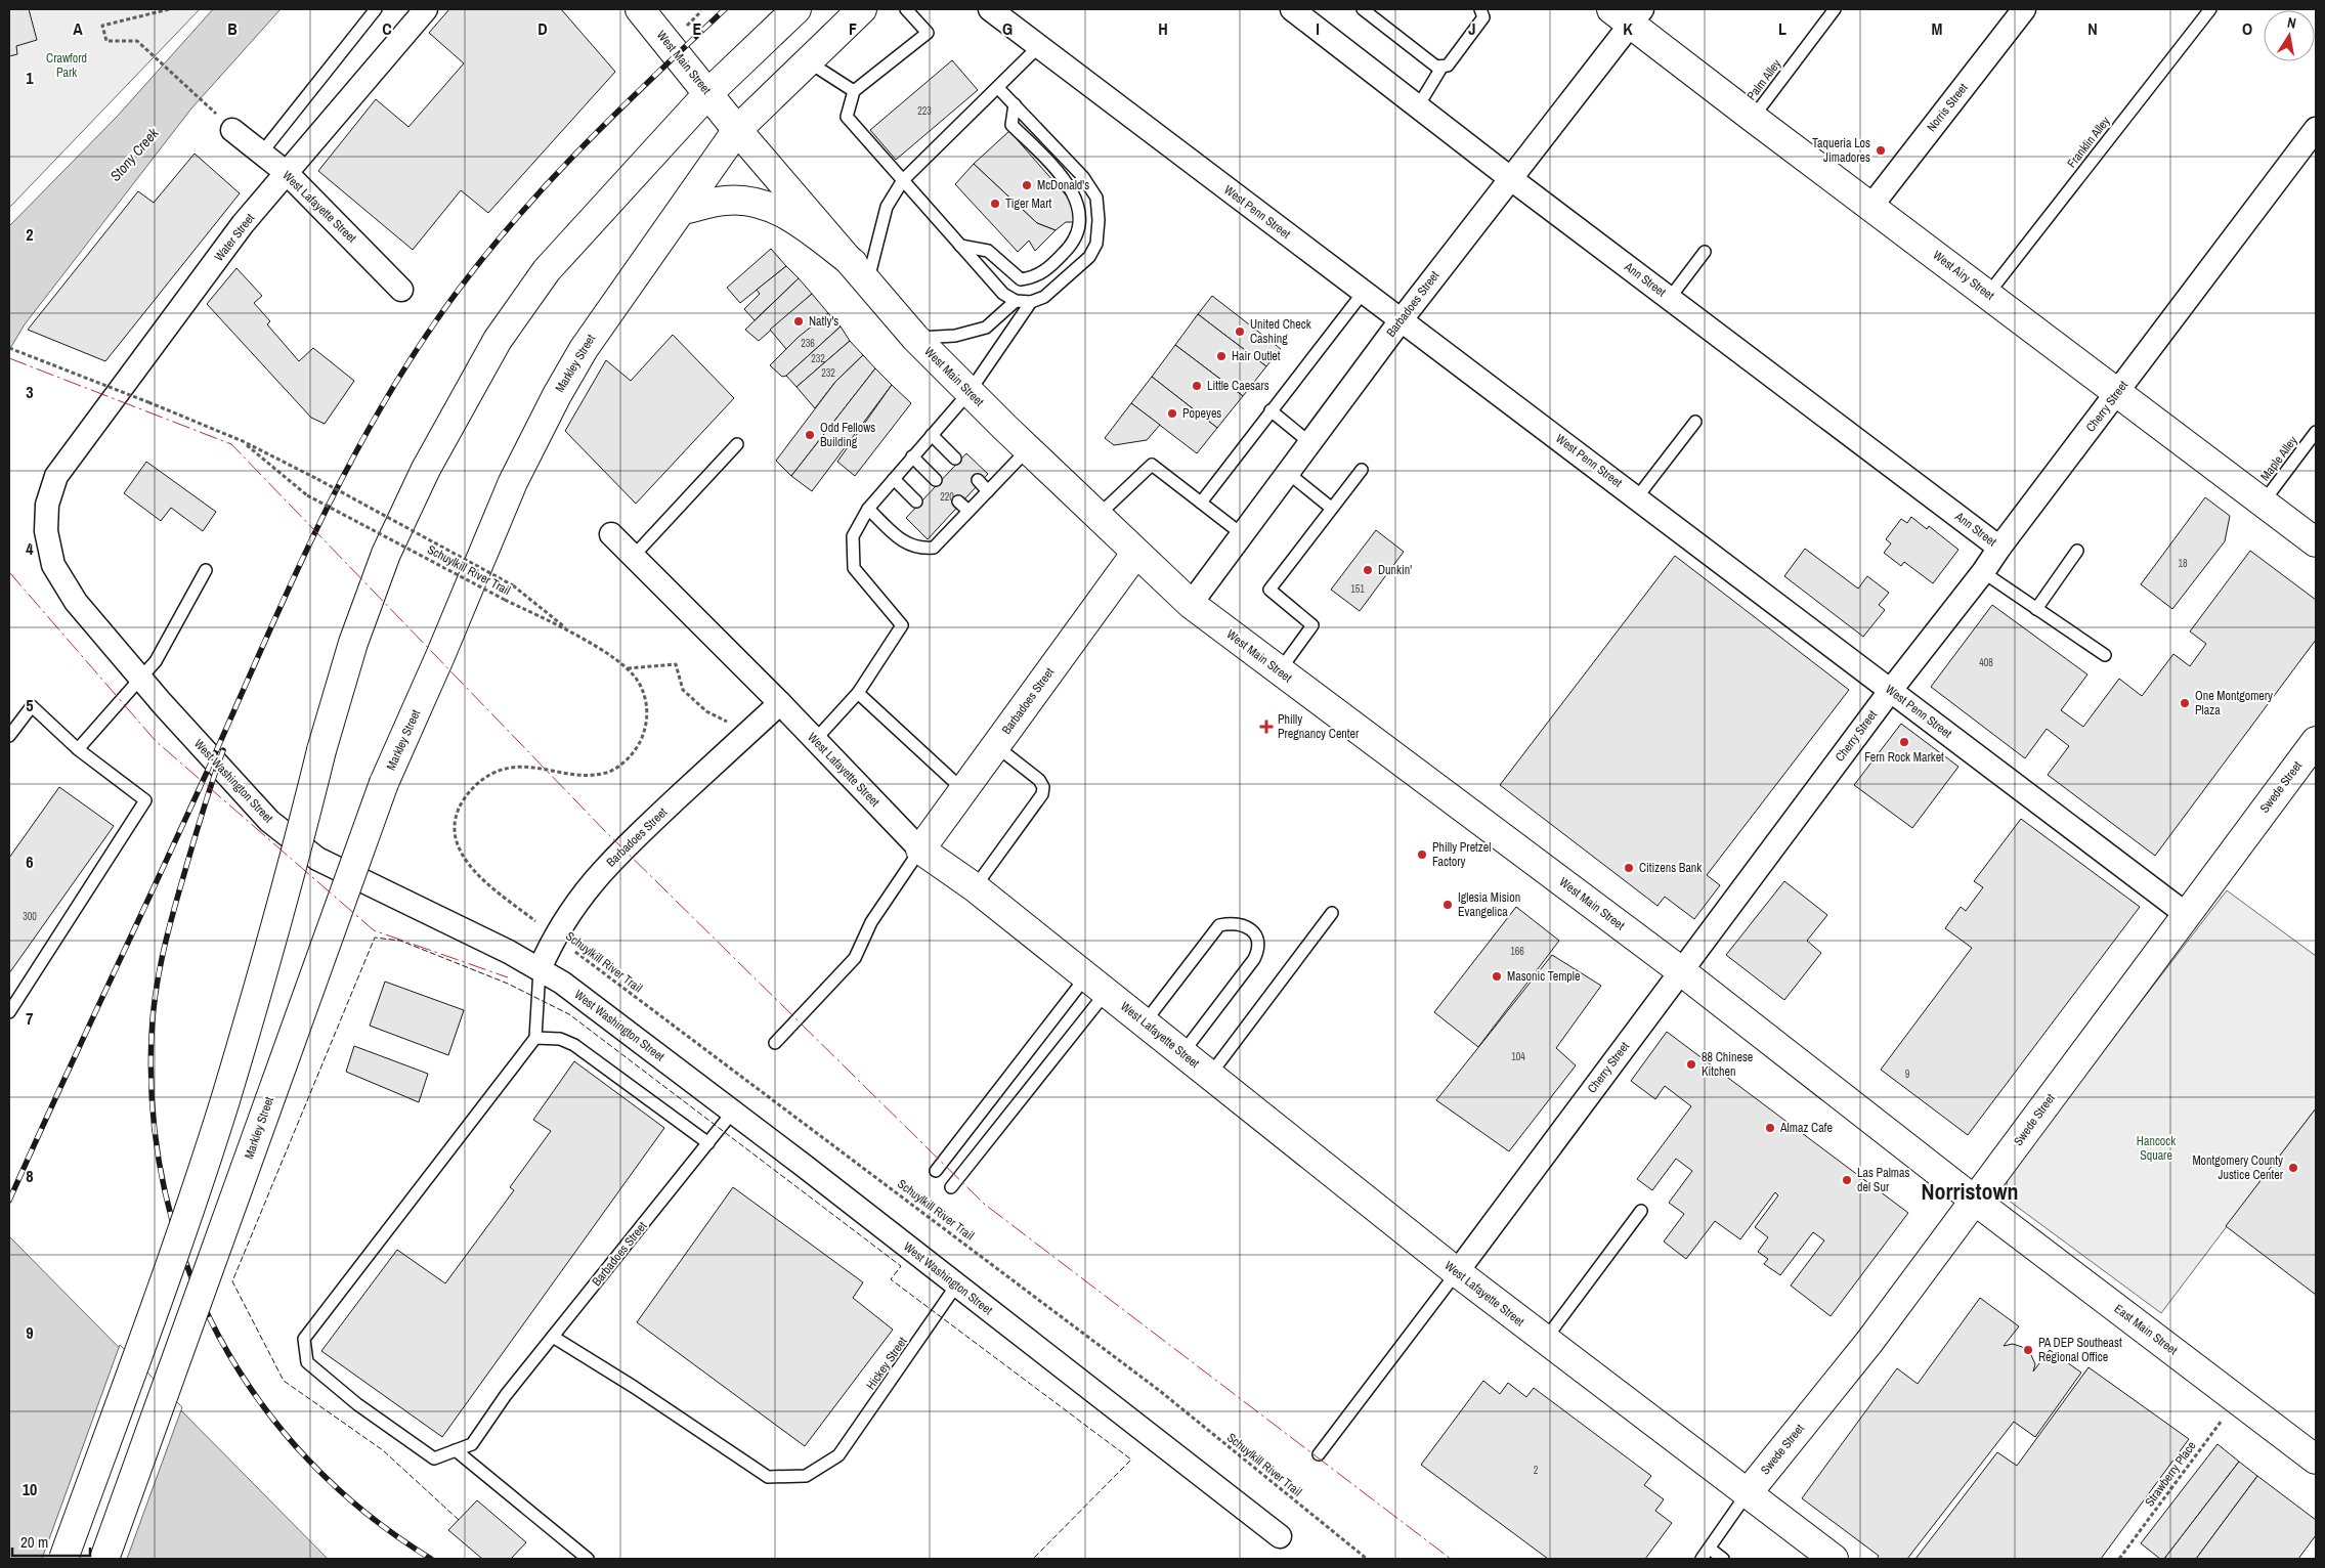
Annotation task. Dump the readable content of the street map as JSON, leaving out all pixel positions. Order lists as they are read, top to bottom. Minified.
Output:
{"streets":{"main road":["West Main Street","West Lafayette Street","West Airy Street","Barbadoes Street","Markley Street","Swede Street","East Main Street"],"street":["Norris Street","West Penn Street","Water Street","Ann Street","Cherry Street","West Washington Street"],"lane":["Palm Alley","Franklin Alley","Maple Alley","Hickey Street"],"path":["Schuylkill River Trail","Strawberry Place"]},"crossings":[["West Main Street","Barbadoes Street"],["West Main Street","Markley Street"],["West Main Street","Cherry Street"],["West Main Street","Swede Street"],["West Main Street","East Main Street"],["Palm Alley","West Airy Street"],["Norris Street","West Airy Street"],["Franklin Alley","West Airy Street"],["West Lafayette Street","Water Street"],["West Lafayette Street","Barbadoes Street"],["West Lafayette Street","Cherry Street"],["West Lafayette Street","Swede Street"],["West Penn Street","Barbadoes Street"],["West Penn Street","Cherry Street"],["West Penn Street","Swede Street"],["Water Street","West Washington Street"],["West Airy Street","Barbadoes Street"],["West Airy Street","Cherry Street"],["West Airy Street","Maple Alley"],["Ann Street","Barbadoes Street"],["Ann Street","Cherry Street"],["Barbadoes Street","Schuylkill River Trail"],["Barbadoes Street","West Washington Street"],["Barbadoes Street","Hickey Street"],["West Washington Street","Hickey Street"],["Swede Street","East Main Street"],["East Main Street","Strawberry Place"]],"districts":["Norristown"],"water":["Stony Creek"],"parks":["Crawford Park","Hancock Square"],"places":{"other":["Taqueria Los Jimadores","McDonald's","Tiger Mart","Natly's","United Check Cashing","Hair Outlet","Little Caesars","Popeyes","Odd Fellows Building","Dunkin'","One Montgomery Plaza","Fern Rock Market","Philly Pretzel Factory","Citizens Bank","Iglesia Mision Evangelica","Masonic Temple","88 Chinese Kitchen","Almaz Cafe","Montgomery County Justice Center","Las Palmas del Sur","PA DEP Southeast Regional Office"],"health":["Philly Pregnancy Center"]},"house_numbers":["223","236","232","232","220","18","151","408","300","166","104","9","2"],"scale_bar":"20 m","north":"top","grid":{"columns":["A","B","C","D","E","F","G","H","I","J","K","L","M","N","O"],"rows":["1","2","3","4","5","6","7","8","9","10"]}}
